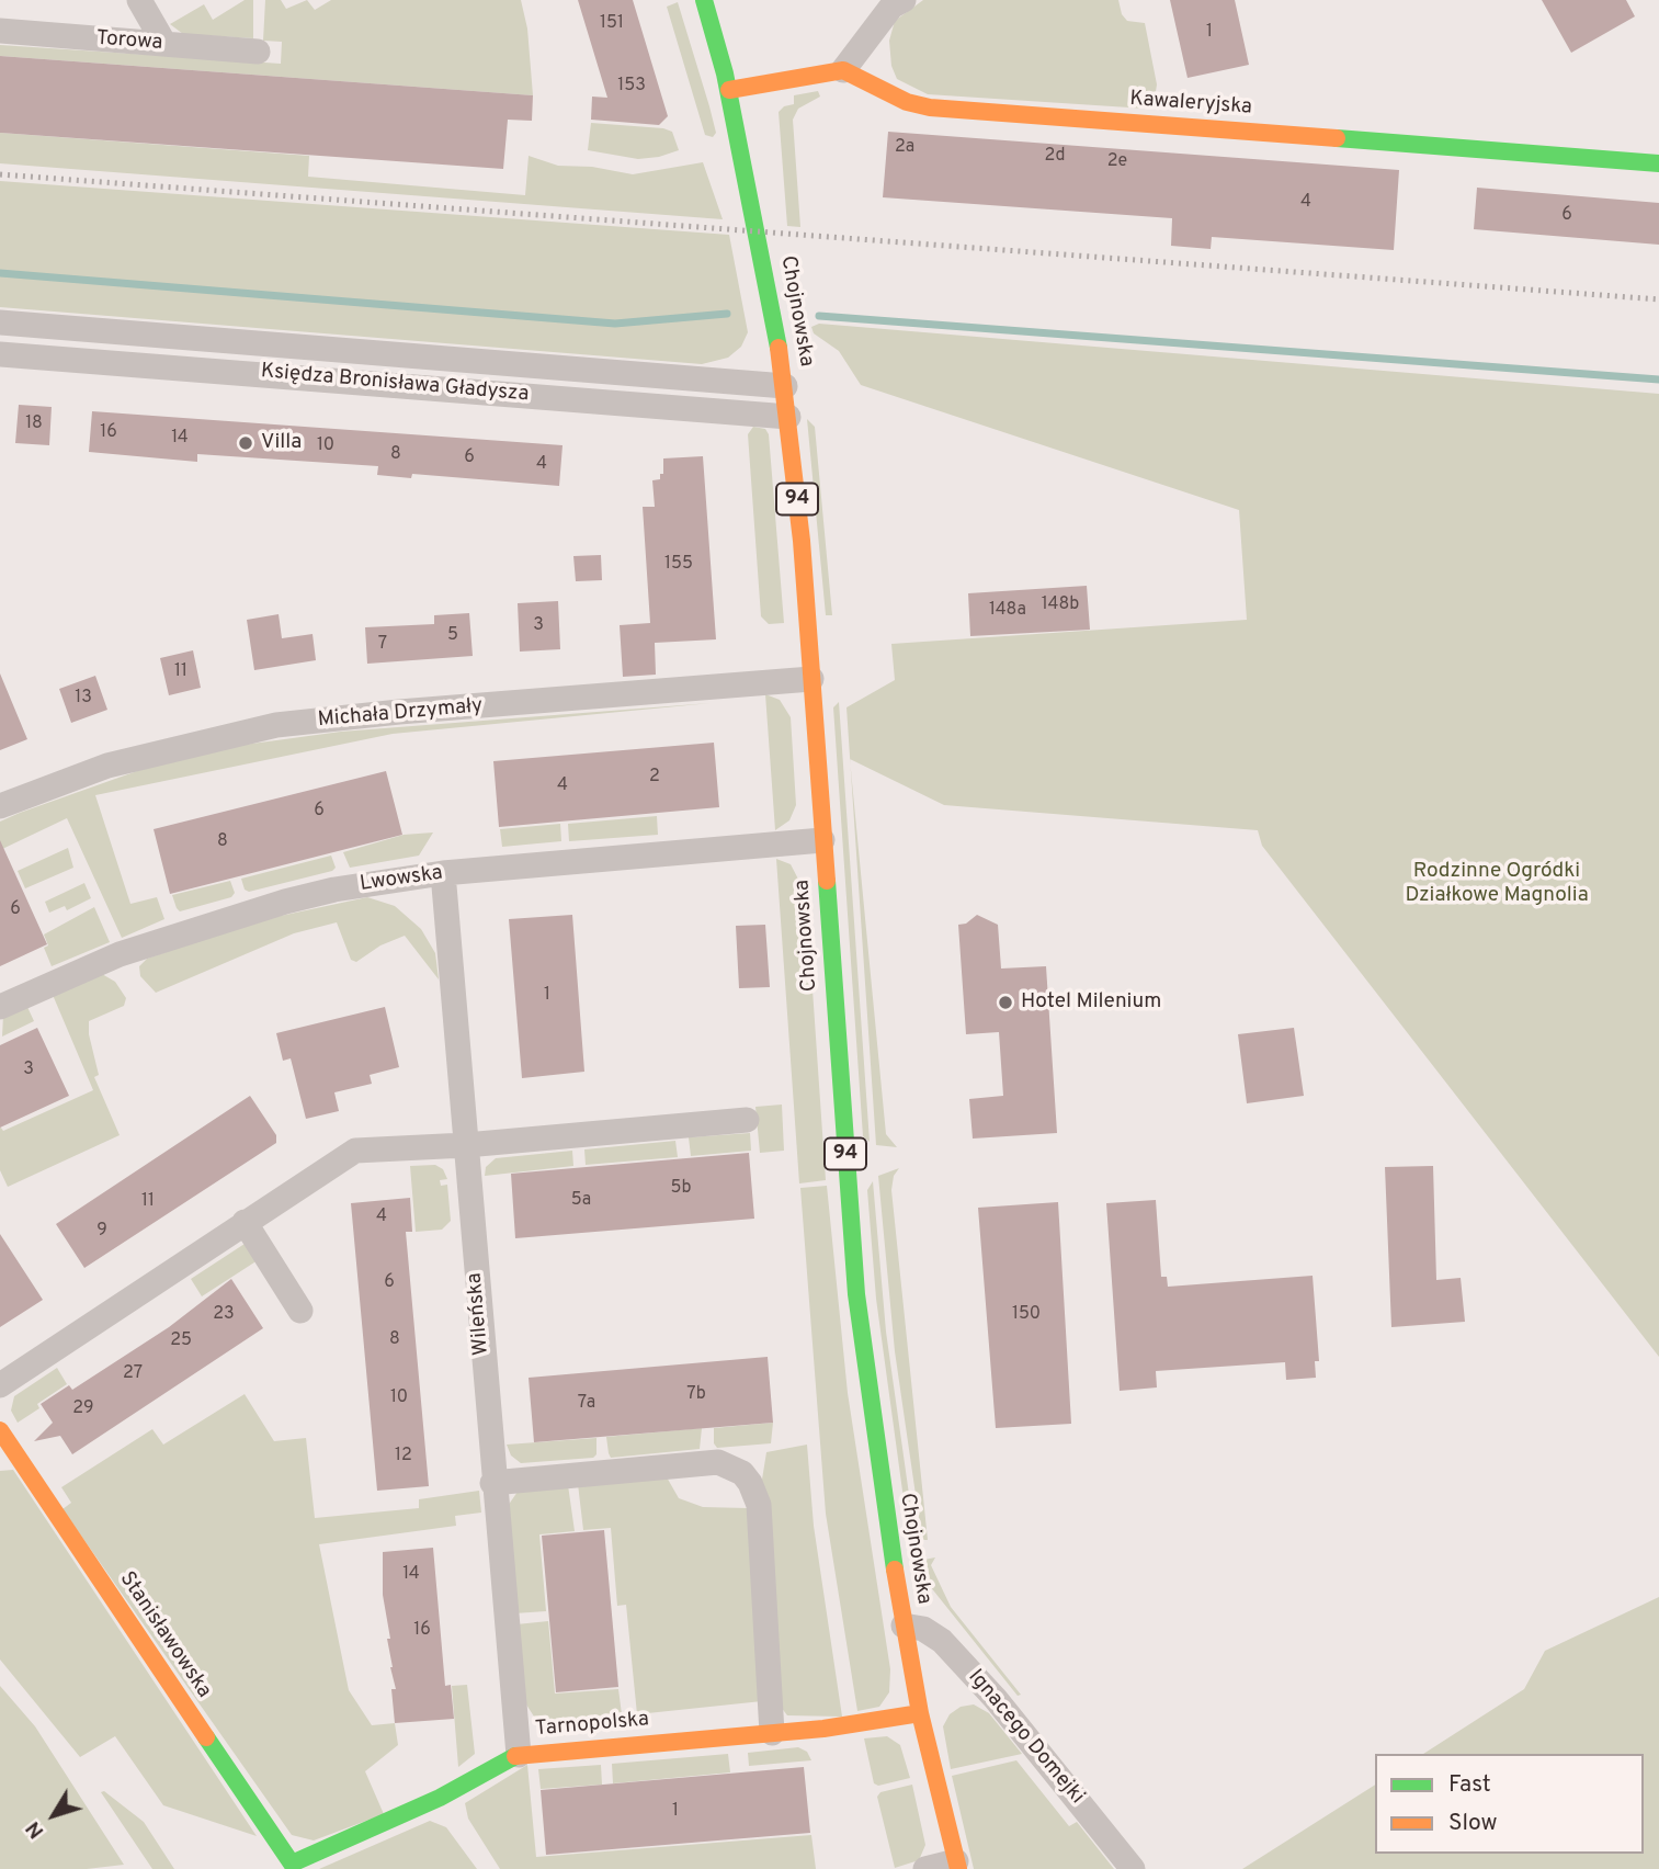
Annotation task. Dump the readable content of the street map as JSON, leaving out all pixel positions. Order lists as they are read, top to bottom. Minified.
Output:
{"streets":{"street":["Torowa","Kawaleryjska","Chojnowska","Księdza Bronisława Gładysza","94","Michała Drzymały","Lwowska","Wileńska","Stanisławowska","Tarnopolska","Ignacego Domejki"]},"crossings":[["Chojnowska","Księdza Bronisława Gładysza"],["Chojnowska","Michała Drzymały"],["Chojnowska","Lwowska"],["Chojnowska","Tarnopolska"],["Chojnowska","Ignacego Domejki"],["Lwowska","Wileńska"],["Wileńska","Tarnopolska"],["Stanisławowska","Tarnopolska"]],"parks":["Rodzinne Ogródki Działkowe Magnolia"],"places":["Villa","Hotel Milenium"],"house_numbers":["151","1","153","2a","2d","2e","4","6","18","16","14","10","8","6","4","155","148b","148a","3","5","7","11","13","2","4","6","8","6","1","3","5b","5a","11","4","9","6","23","150","8","25","27","7b","10","7a","29","12","14","16","1"],"legend":["Fast","Slow"],"north":"bottom left"}
